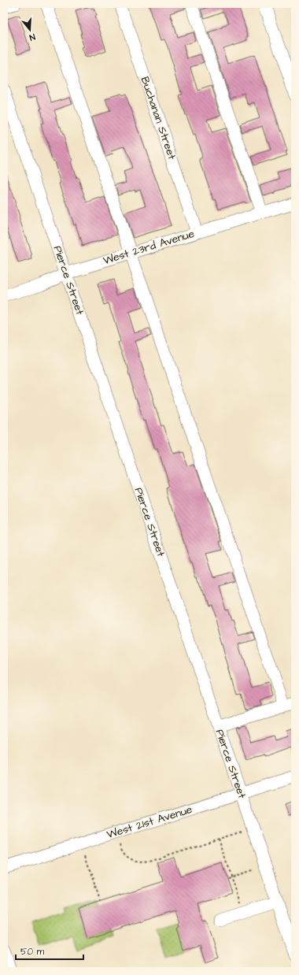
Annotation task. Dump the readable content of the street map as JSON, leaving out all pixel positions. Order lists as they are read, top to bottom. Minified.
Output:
{"streets":{"street":["Buchanan Street","West 23rd Avenue","Pierce Street","West 21st Avenue"]},"crossings":[["Buchanan Street","West 23rd Avenue"],["West 23rd Avenue","Pierce Street"],["Pierce Street","West 21st Avenue"]],"scale_bar":"50 m","north":"bottom"}
